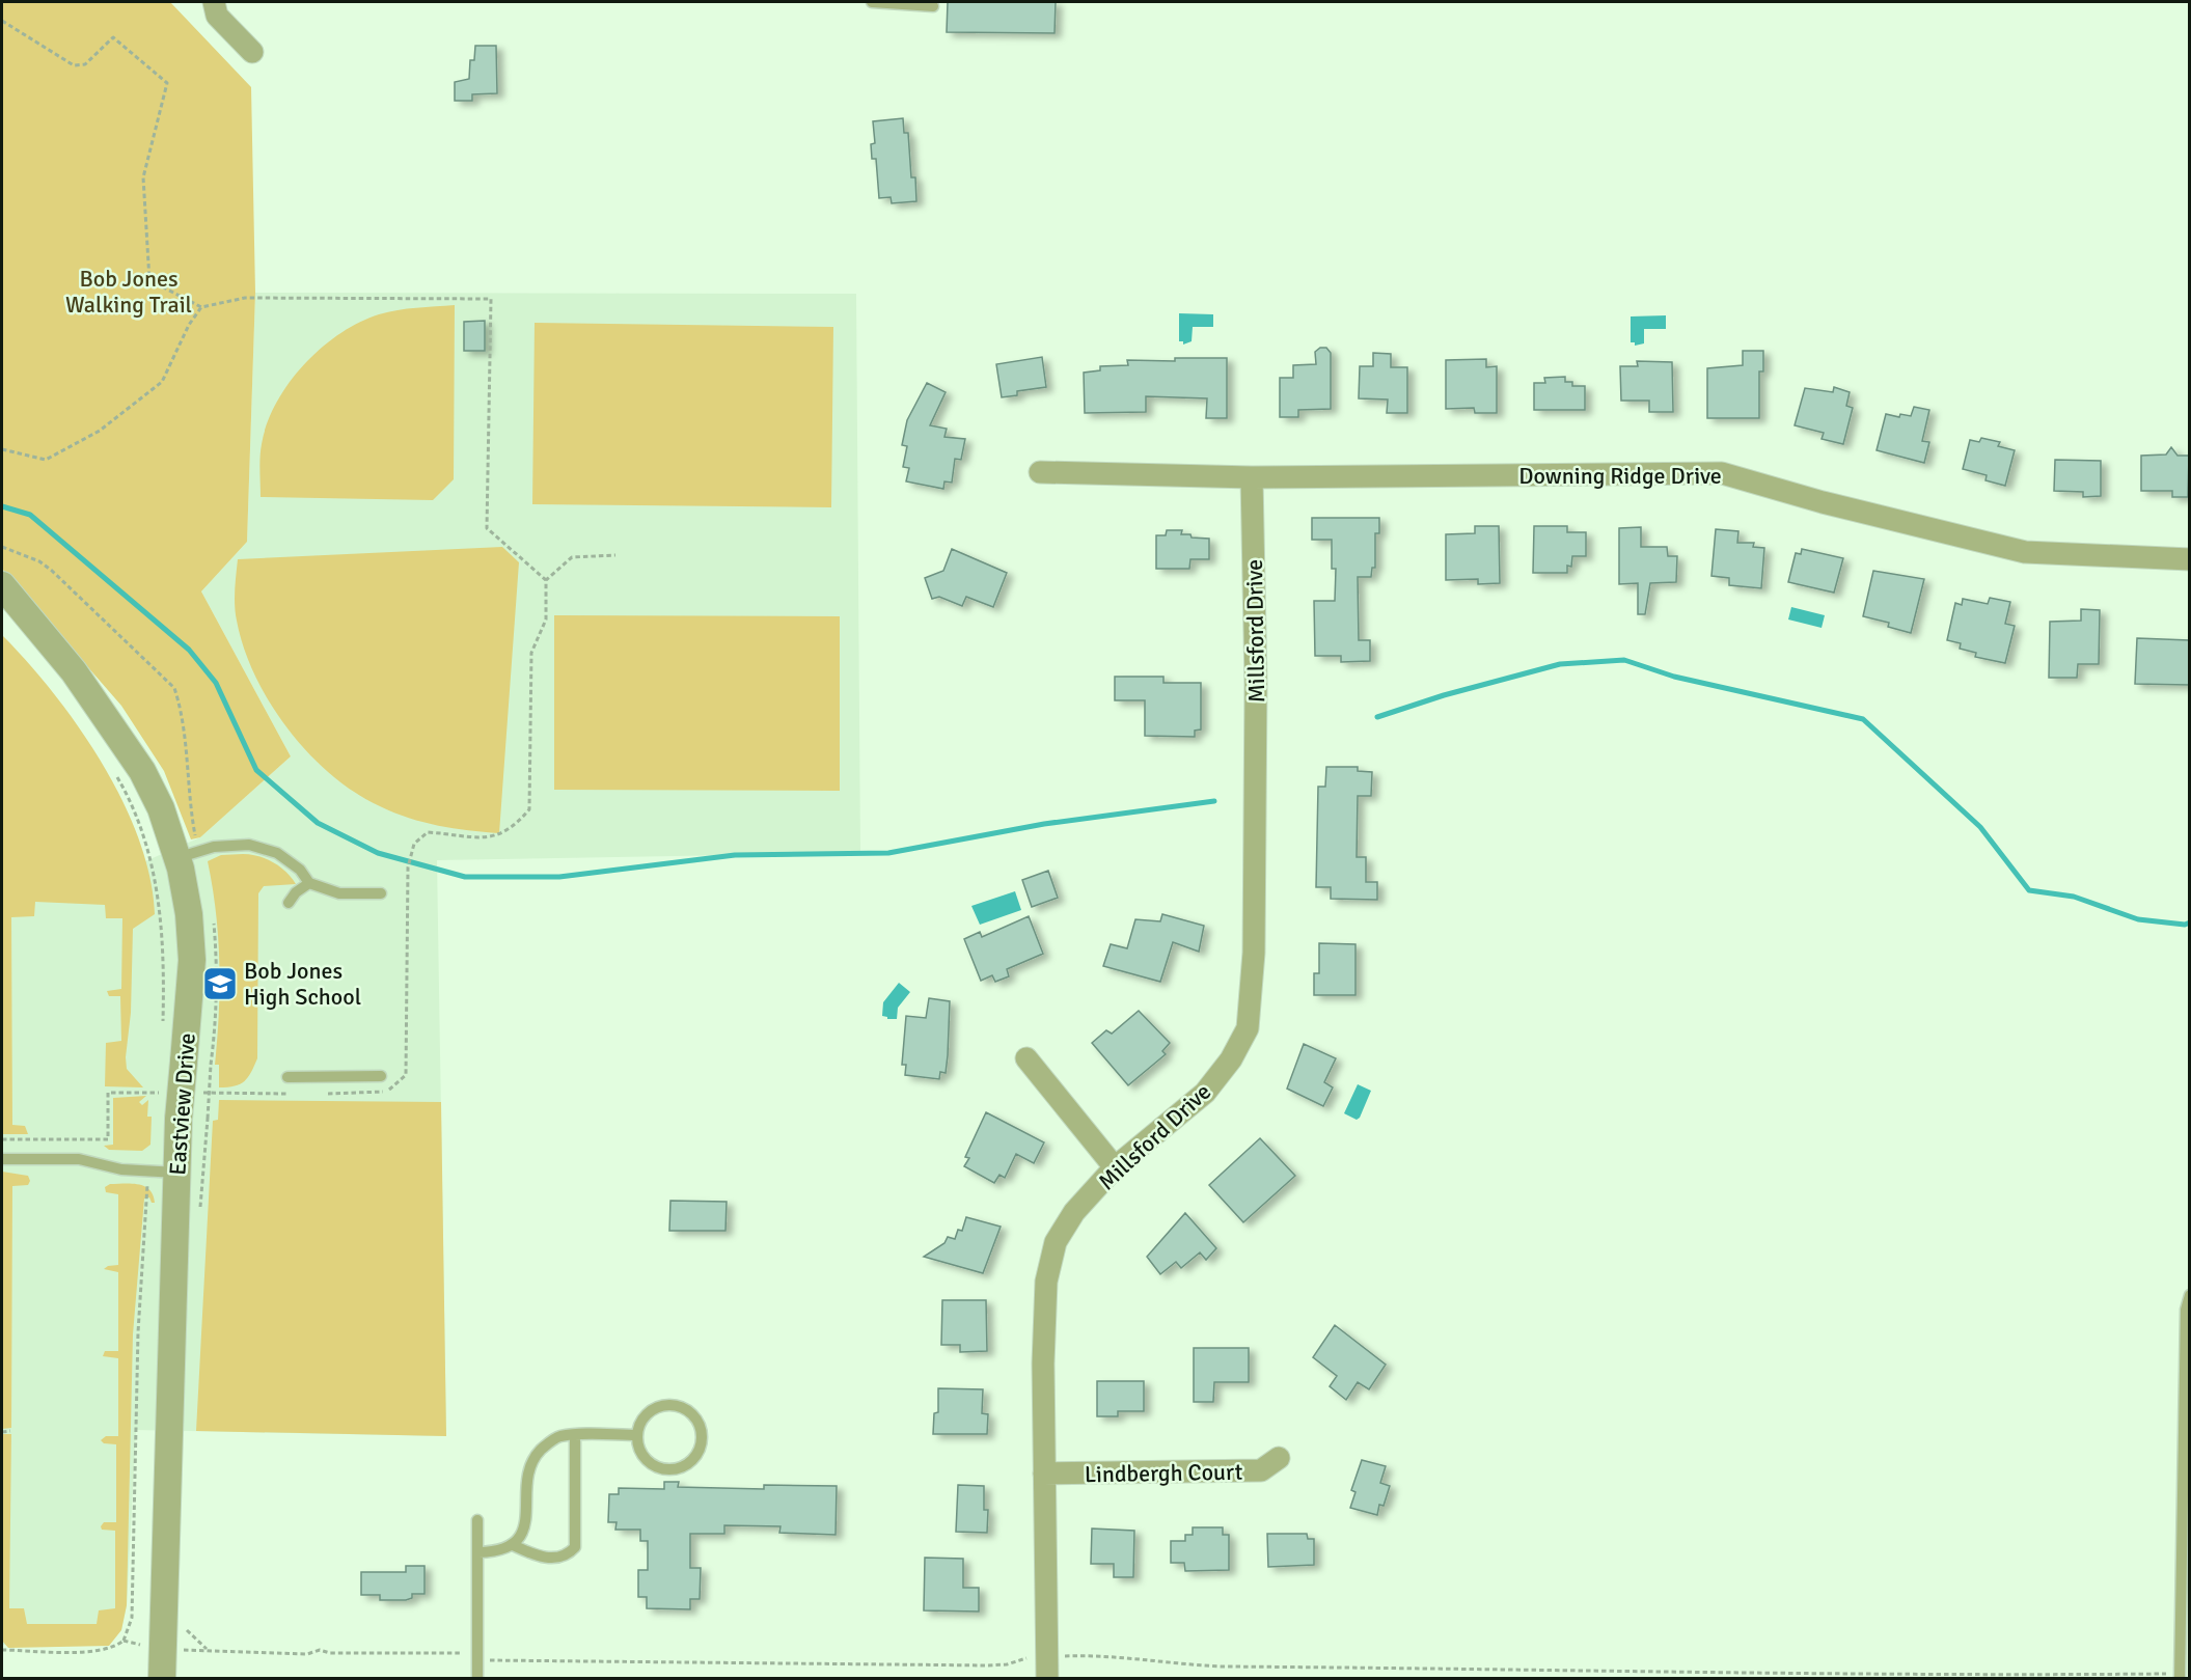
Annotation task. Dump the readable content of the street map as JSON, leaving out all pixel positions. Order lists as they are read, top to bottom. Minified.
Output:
{"streets":{"street":["Downing Ridge Drive","Millsford Drive","Eastview Drive","Lindbergh Court"]},"crossings":[["Downing Ridge Drive","Millsford Drive"],["Millsford Drive","Lindbergh Court"]],"parks":["Bob Jones Walking Trail"],"places":{"school or university":["Bob Jones High School"]}}
